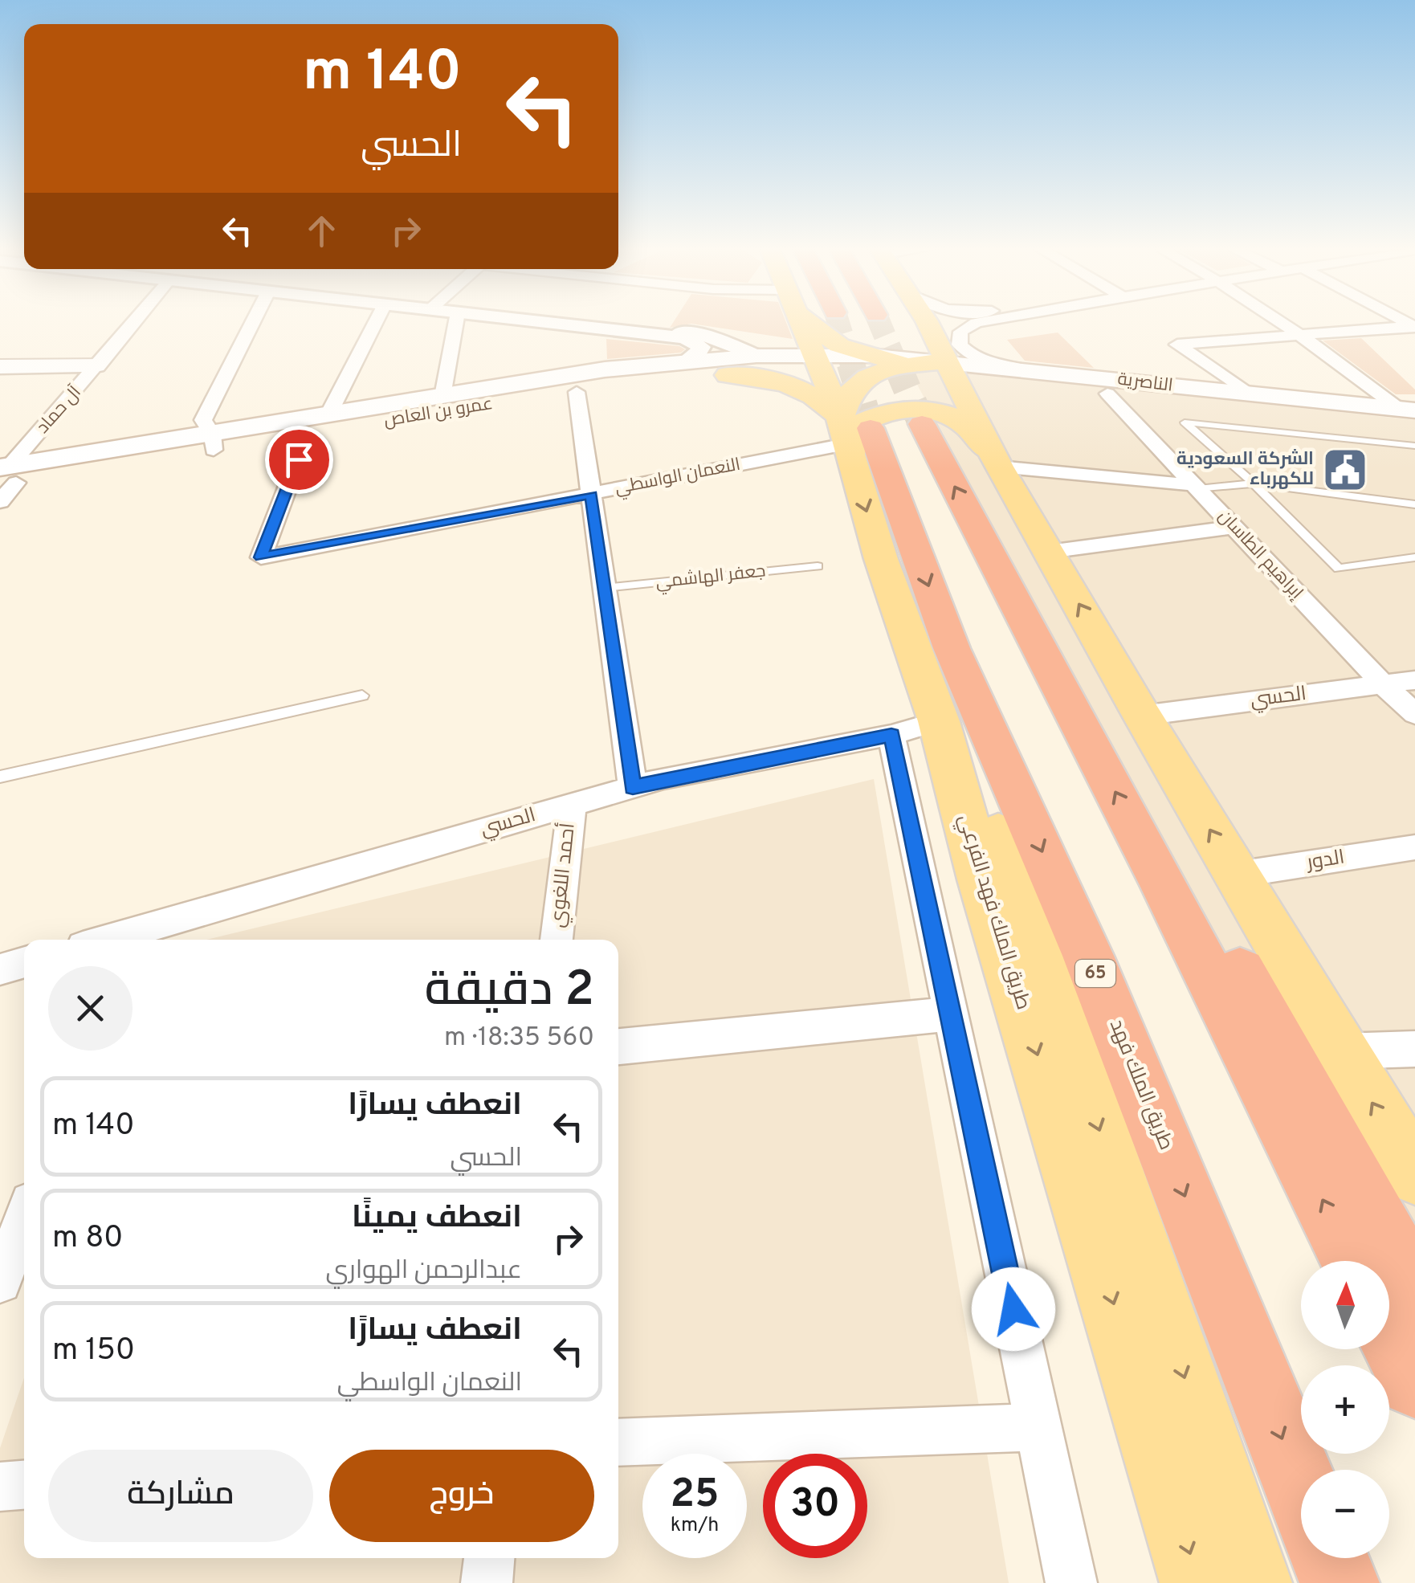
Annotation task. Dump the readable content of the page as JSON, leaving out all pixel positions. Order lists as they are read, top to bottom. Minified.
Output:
{"streets":{"highway":["65","طريق الملك فهد"],"main road":["الناصرية","عمرو بن العاص","طريق الملك فهد الفرعي"],"street":["آل حماد","النعمان الواسطي","إبراهيم الطاسان","الحسي","الدور","أحمد اللغوي"],"lane":["جعفر الهاشمي"]},"crossings":[["الناصرية","إبراهيم الطاسان"],["آل حماد","عمرو بن العاص"],["عمرو بن العاص","النعمان الواسطي"],["النعمان الواسطي","طريق الملك فهد الفرعي"],["النعمان الواسطي","طريق الملك فهد"],["إبراهيم الطاسان","الحسي"],["الحسي","أحمد اللغوي"],["الحسي","طريق الملك فهد الفرعي"],["طريق الملك فهد الفرعي","طريق الملك فهد"]],"places":{"public building":["الشركة السعودية للكهرباء"]},"north":"top","page":{"turn":["140 m","الحسي"],"heading":["2 دقيقة","560 m · 18:35"],"list":[{"name":"انعطف يسارًا","note":"الحسي","value":"140 m"},{"name":"انعطف يمينًا","note":"عبدالرحمن الهواري","value":"80 m"},{"name":"انعطف يسارًا","note":"النعمان الواسطي","value":"150 m"}],"map_buttons":["+","−"],"buttons":["خروج","مشاركة"],"speed":"25 km/h","limit":"30"}}
